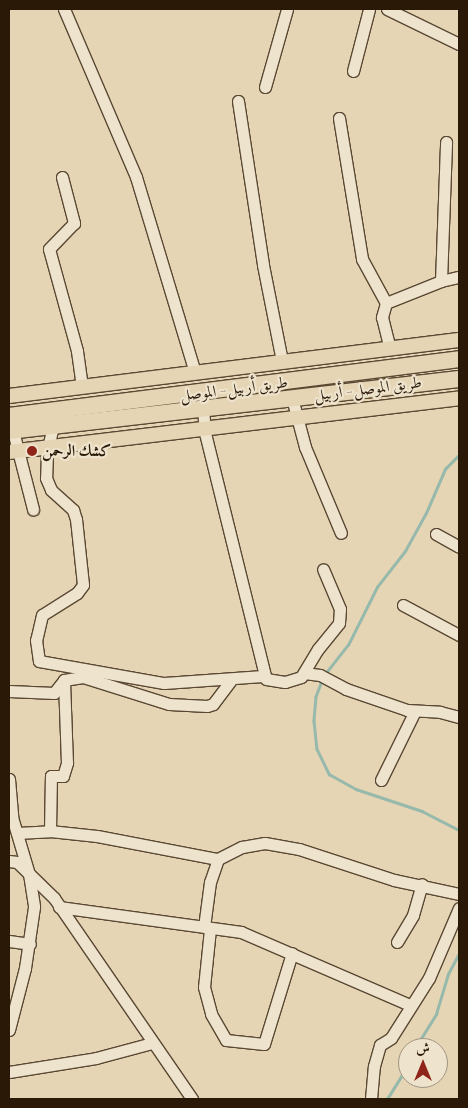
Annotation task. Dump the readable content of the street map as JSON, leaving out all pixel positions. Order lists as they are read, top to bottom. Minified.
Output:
{"streets":{"highway":["طريق أربيل - الموصل","طريق الموصل - أربيل"]},"crossings":[["طريق أربيل - الموصل","طريق الموصل - أربيل"]],"places":["كشك الرحمن"],"north":"top"}
